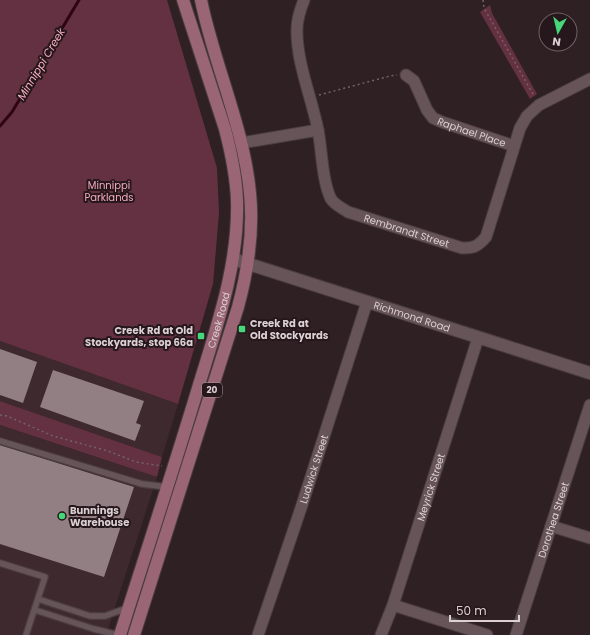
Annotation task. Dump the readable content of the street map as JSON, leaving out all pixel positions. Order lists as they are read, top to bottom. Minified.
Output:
{"streets":{"main road":["Richmond Road","Creek Road","20"],"street":["Raphael Place","Rembrandt Street","Ludwick Street","Meyrick Street","Dorothea Street"]},"crossings":[["Raphael Place","Rembrandt Street"],["Richmond Road","Creek Road"],["Richmond Road","Ludwick Street"],["Richmond Road","Meyrick Street"]],"water":["Minnippi Creek"],"parks":["Minnippi Parklands"],"places":{"transit":["Creek Rd at Old Stockyards","Creek Rd at Old Stockyards, stop 66a"],"other":["Bunnings Warehouse"]},"scale_bar":"50 m","north":"bottom"}
